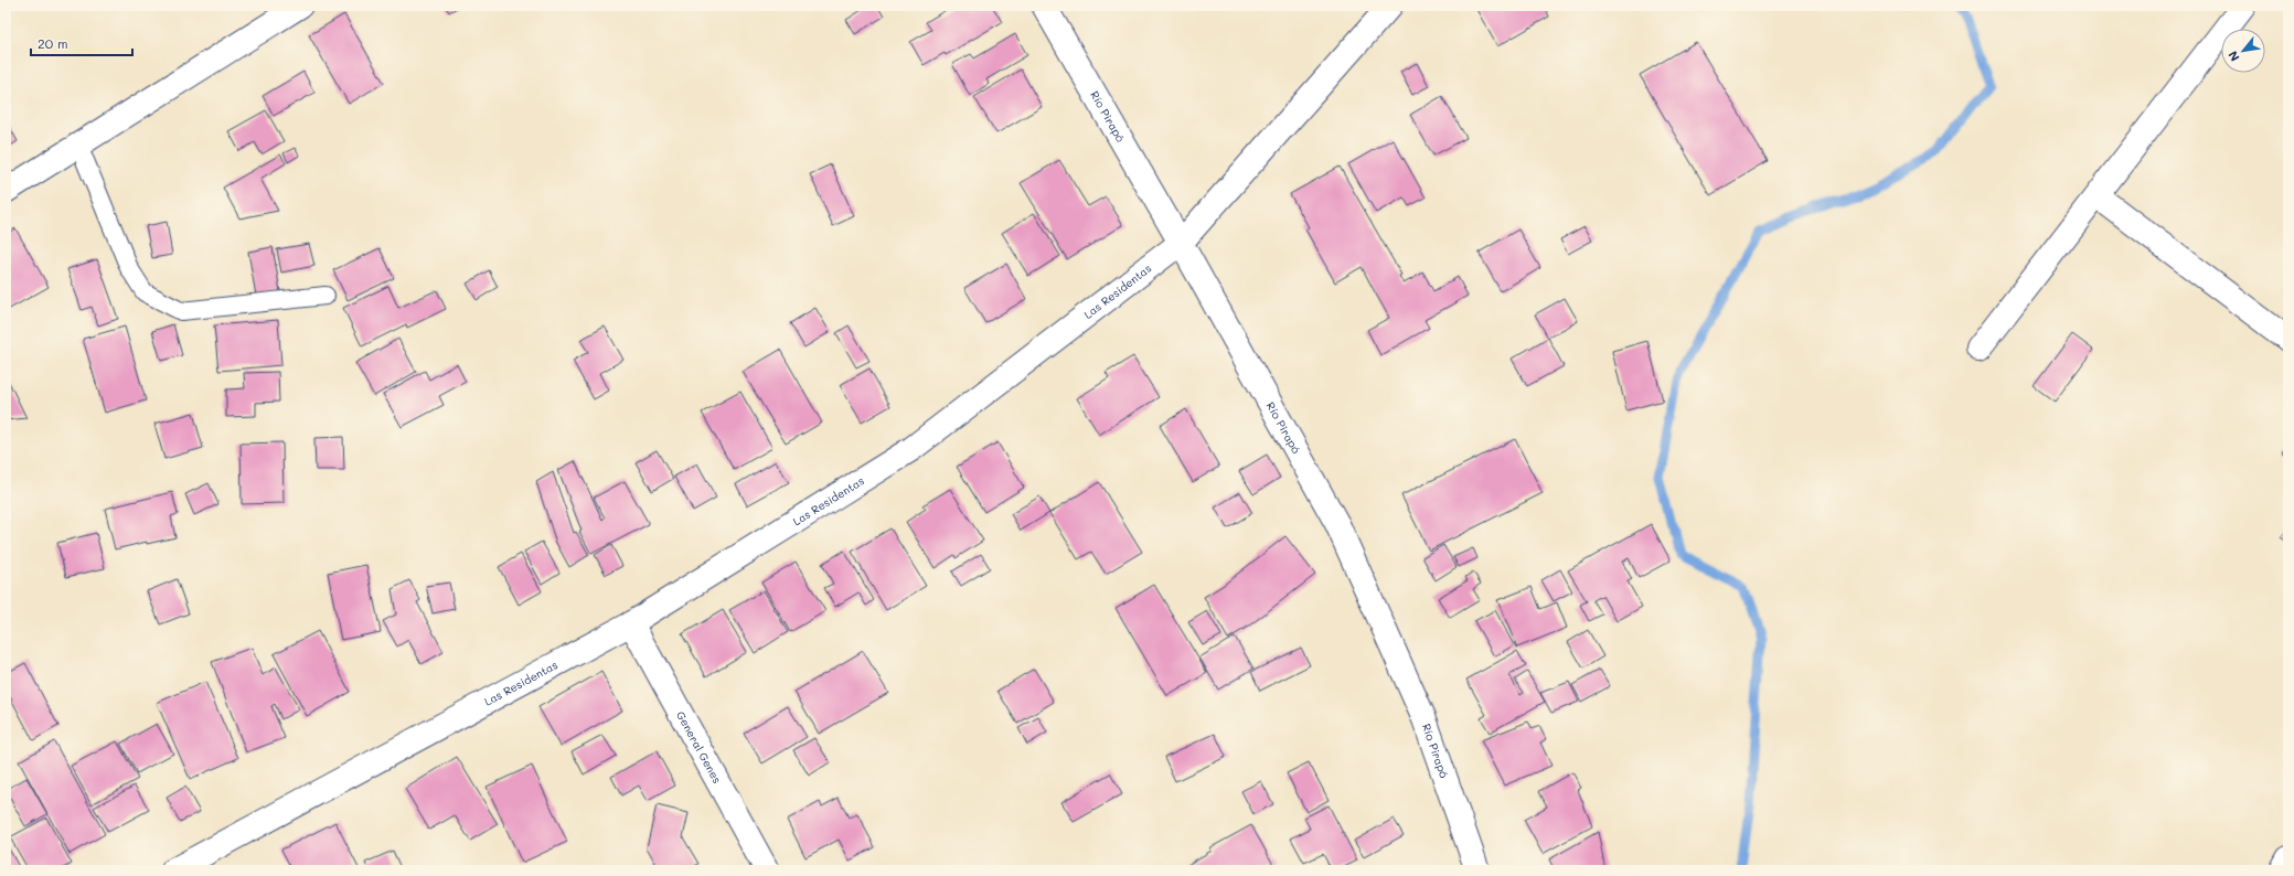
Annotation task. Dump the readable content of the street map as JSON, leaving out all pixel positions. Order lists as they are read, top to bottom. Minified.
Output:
{"streets":{"street":["Río Pirapó","Las Residentas","General Genes"]},"crossings":[["Río Pirapó","Las Residentas"],["Las Residentas","General Genes"]],"scale_bar":"20 m","north":"bottom left"}
